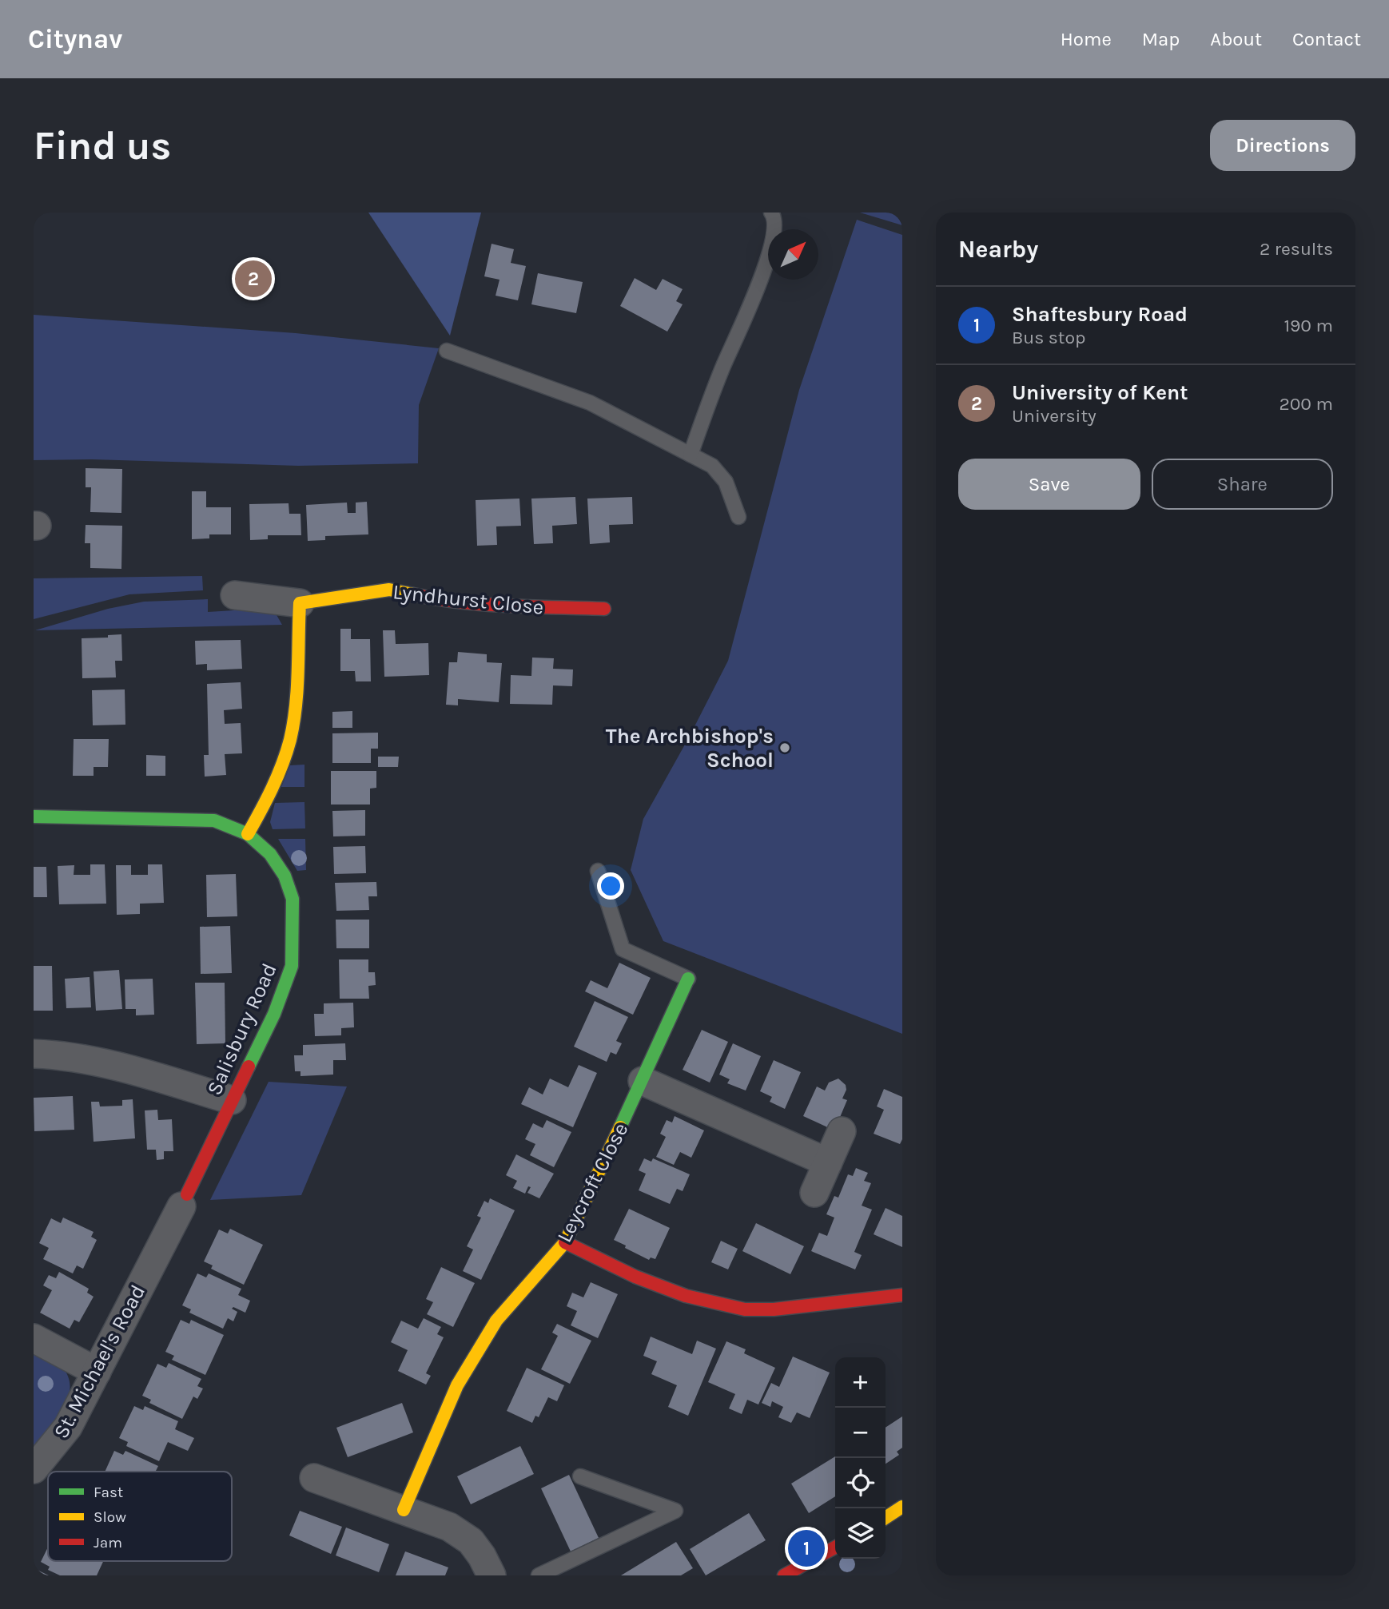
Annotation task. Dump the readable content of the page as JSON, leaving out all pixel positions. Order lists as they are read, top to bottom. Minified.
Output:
{"streets":{"street":["Lyndhurst Close","Salisbury Road","Leycroft Close","St. Michael's Road"]},"crossings":[["Salisbury Road","St. Michael's Road"]],"places":["The Archbishop's School"],"legend":["Fast","Slow","Jam"],"north":"top right","page":{"header":"Citynav","nav":["Home","Map","About","Contact"],"buttons":["Directions",["Save","Share"]],"title":"Find us","heading":["Nearby","2 results"],"pins":["2","1"],"list":[{"mark":"1","name":"Shaftesbury Road","note":"Bus stop","value":"190 m"},{"mark":"2","name":"University of Kent","note":"University","value":"200 m"}],"map_buttons":["+","−"]}}
